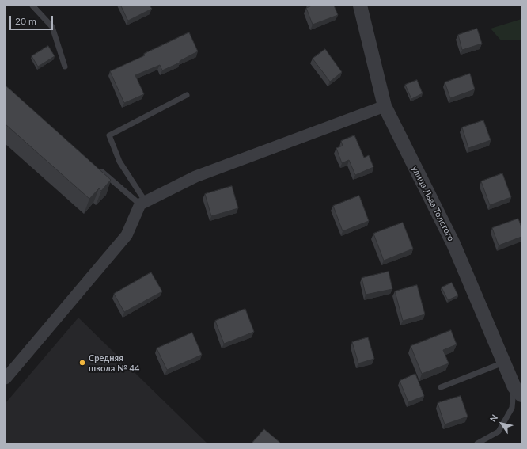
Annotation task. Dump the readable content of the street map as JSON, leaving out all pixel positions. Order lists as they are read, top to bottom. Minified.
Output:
{"streets":{"street":["улица Льва Толстого"]},"places":["Средняя школа № 44"],"scale_bar":"20 m","north":"top left"}
